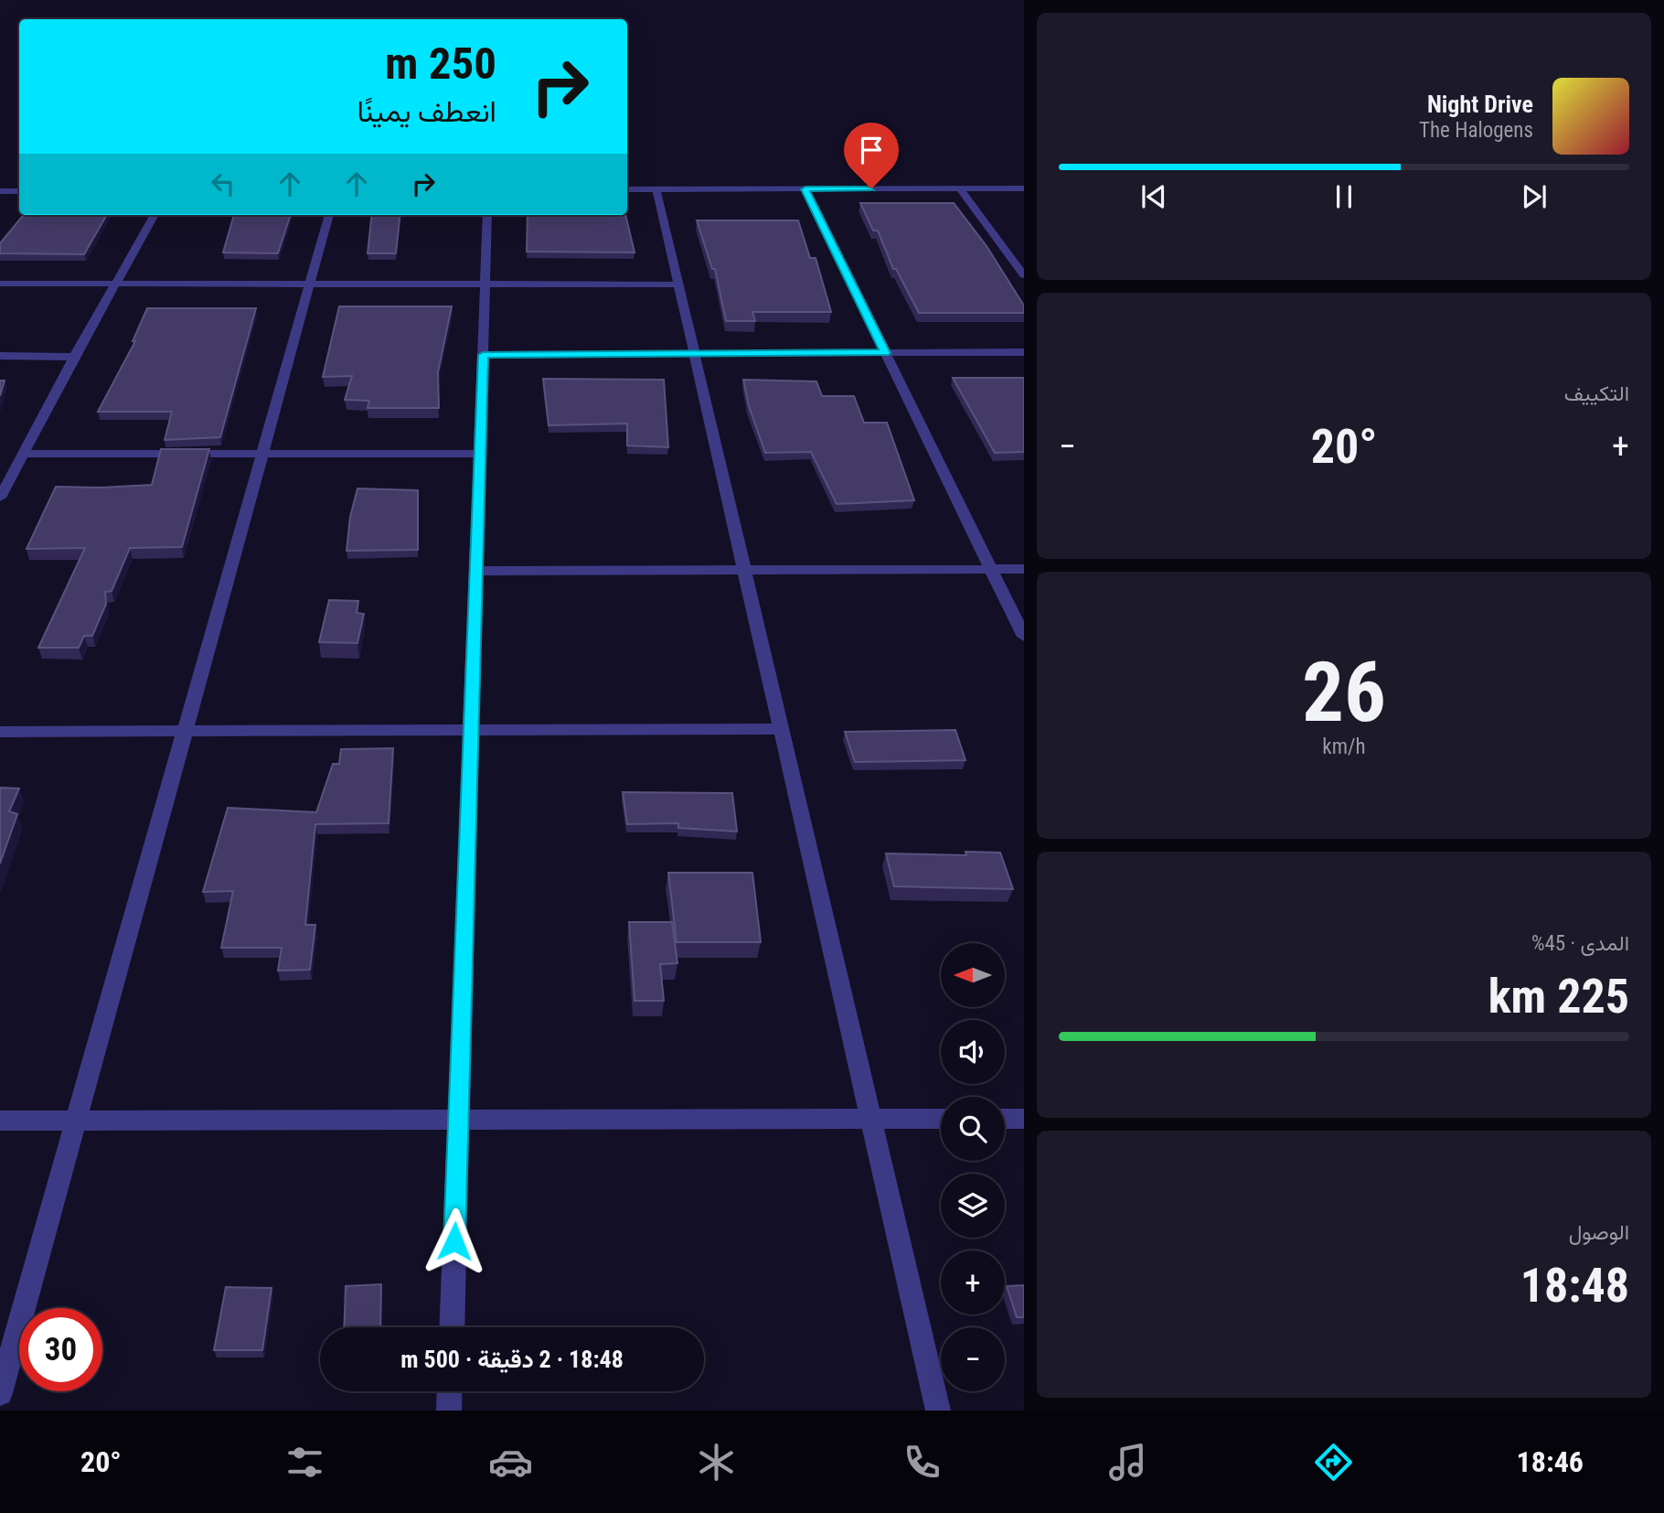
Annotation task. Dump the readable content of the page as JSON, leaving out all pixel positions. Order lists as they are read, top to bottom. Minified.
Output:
{"north":"left","page":{"turn":["250 m","انعطف يمينًا"],"song":["Night Drive","The Halogens"],"tile":["التكييف",["26","km/h"],["المدى · 45%","225 km"],["الوصول","18:48"]],"heat":["−","20°","+"],"map_buttons":["+","−"],"limit":"30","trip":"18:48 · 2 دقيقة · 500 m","tabs":["18:46","20°"]}}
